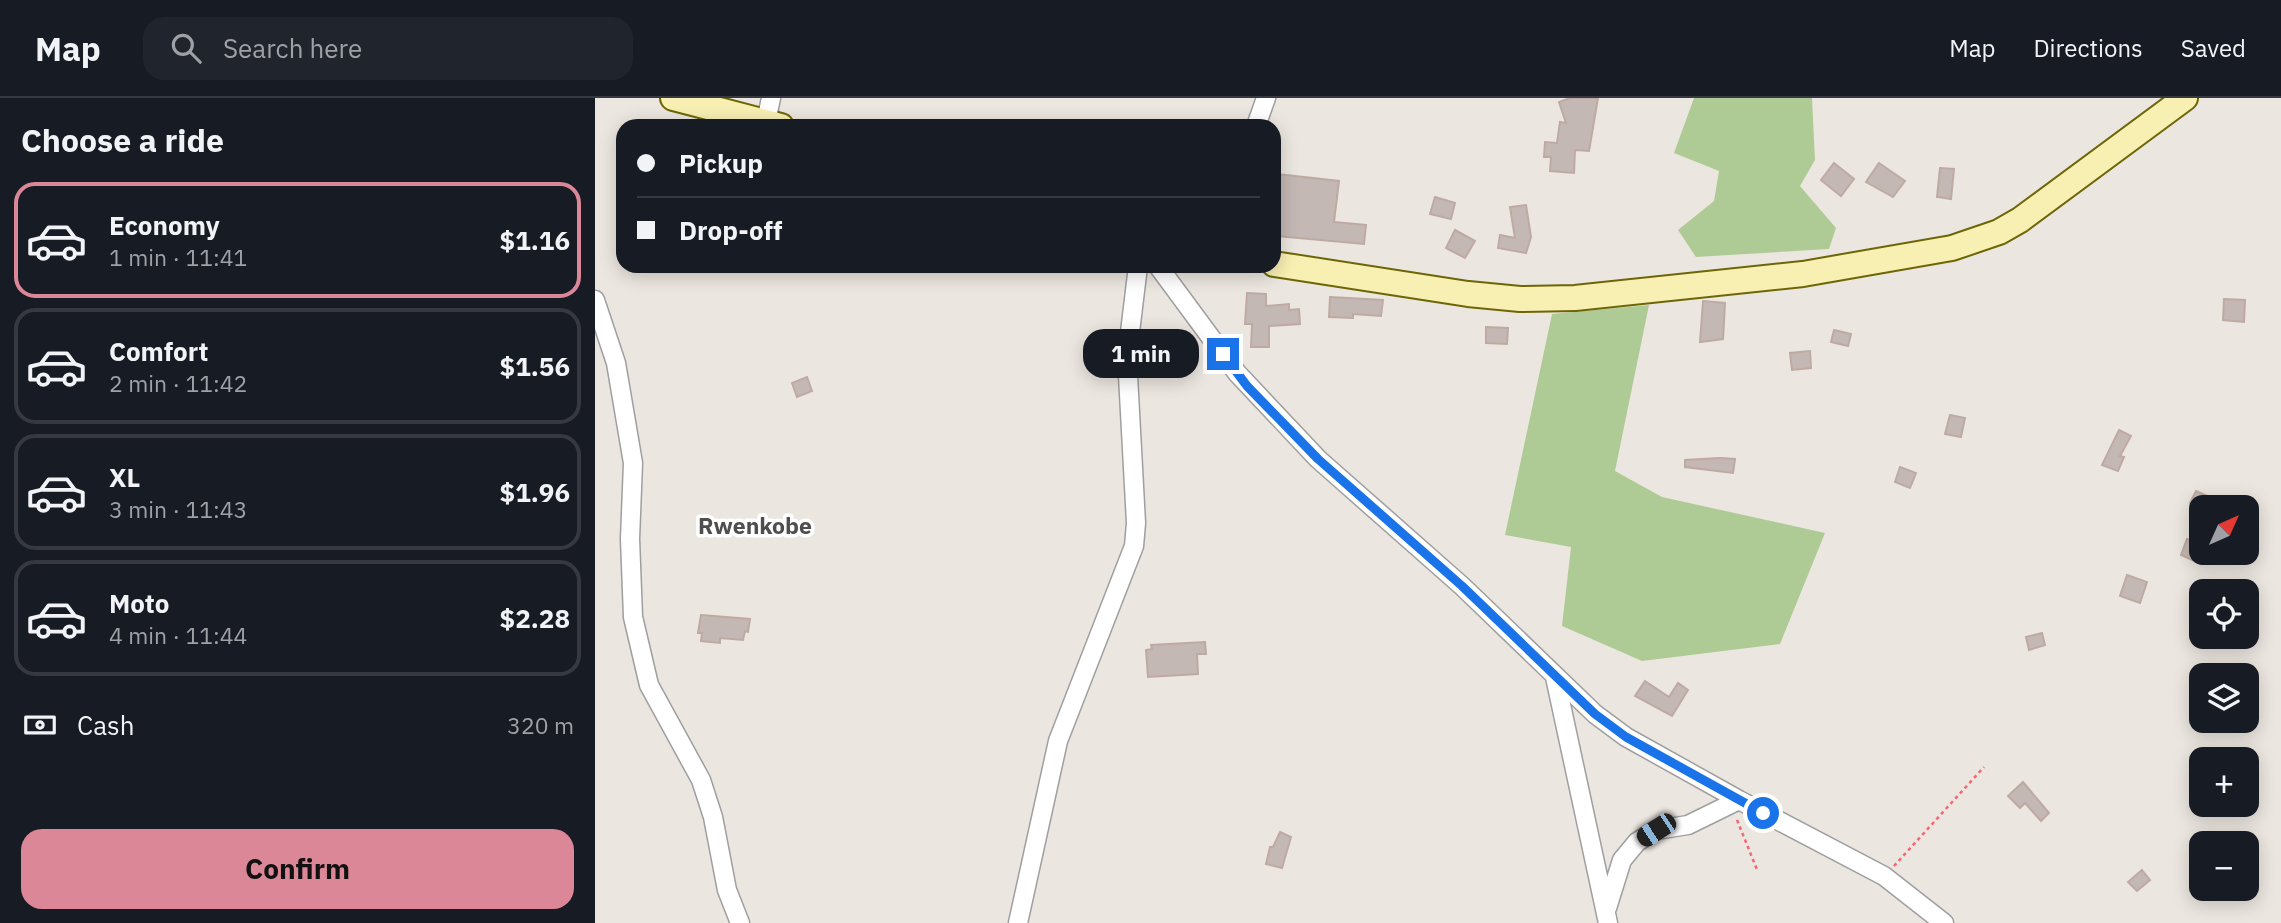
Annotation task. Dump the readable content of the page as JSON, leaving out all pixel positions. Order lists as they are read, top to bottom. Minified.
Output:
{"districts":["Rwenkobe"],"north":"top right","page":{"header":"Map","search":"Search here","nav":["Map","Directions","Saved"],"heading":"Choose a ride","banner":["Pickup","Drop-off"],"list":[{"name":"Economy","note":"1 min · 11:41","value":"$1.16"},{"name":"Comfort","note":"2 min · 11:42","value":"$1.56"},{"name":"XL","note":"3 min · 11:43","value":"$1.96"},{"name":"Moto","note":"4 min · 11:44","value":"$2.28"}],"bubble":"1 min","map_buttons":["+","−"],"pay":["Cash","320 m"],"buttons":"Confirm"}}
